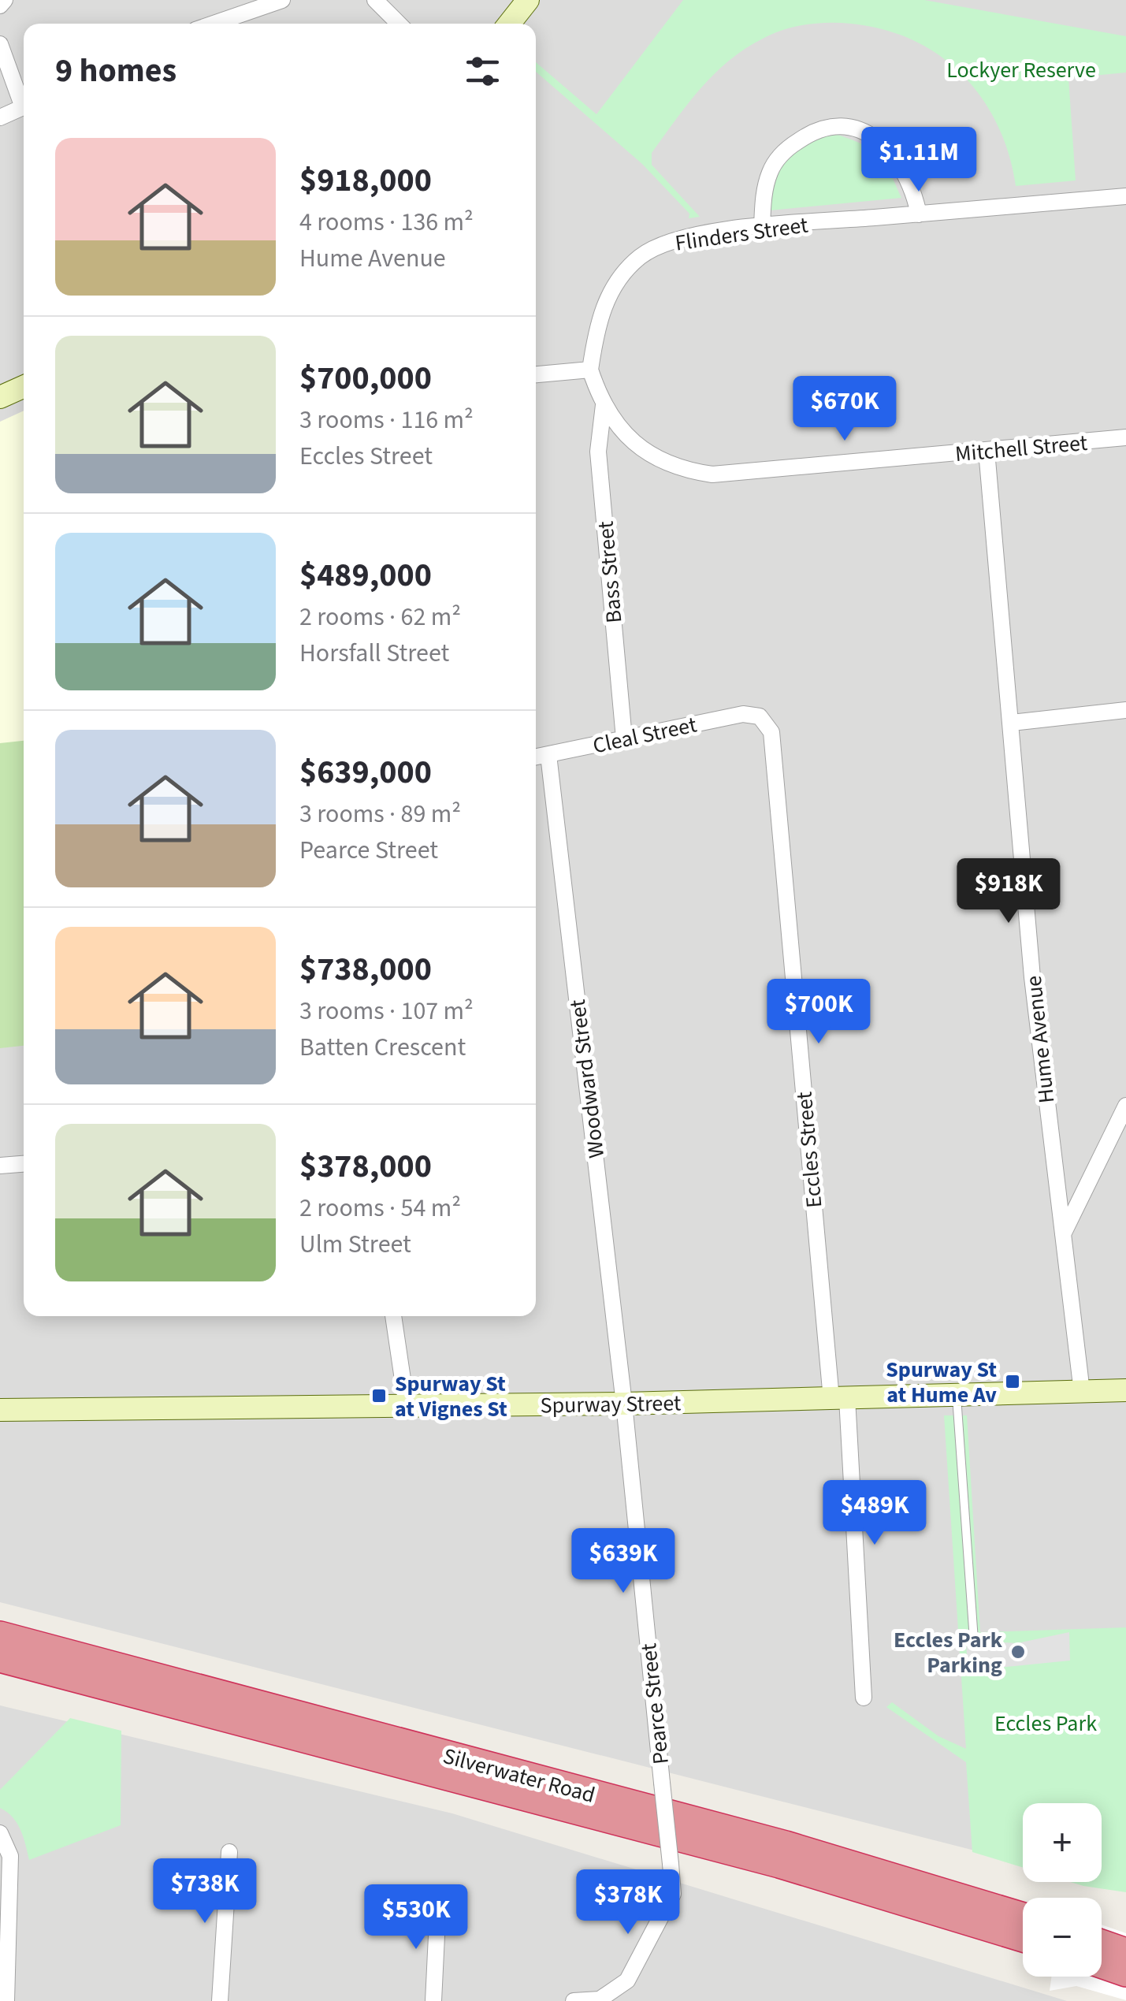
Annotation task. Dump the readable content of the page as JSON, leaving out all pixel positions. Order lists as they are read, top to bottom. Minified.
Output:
{"streets":{"highway":["Silverwater Road"],"street":["Flinders Street","Mitchell Street","Bass Street","Cleal Street","Hume Avenue","Woodward Street","Eccles Street","Spurway Street","Pearce Street"]},"crossings":[["Flinders Street","Mitchell Street"],["Mitchell Street","Bass Street"],["Mitchell Street","Hume Avenue"],["Bass Street","Cleal Street"],["Cleal Street","Woodward Street"],["Cleal Street","Eccles Street"],["Hume Avenue","Spurway Street"],["Woodward Street","Spurway Street"],["Woodward Street","Pearce Street"],["Eccles Street","Spurway Street"],["Spurway Street","Pearce Street"]],"parks":["Lockyer Reserve","Eccles Park"],"places":{"transit":["Spurway St at Hume Av","Spurway St at Vignes St"],"other":["Eccles Park Parking"]},"page":{"heading":"9 homes","list":[{"name":"$918,000","note":"4 rooms · 136 m² · Hume Avenue"},{"name":"$700,000","note":"3 rooms · 116 m² · Eccles Street"},{"name":"$489,000","note":"2 rooms · 62 m² · Horsfall Street"},{"name":"$639,000","note":"3 rooms · 89 m² · Pearce Street"},{"name":"$738,000","note":"3 rooms · 107 m² · Batten Crescent"},{"name":"$378,000","note":"2 rooms · 54 m² · Ulm Street"}],"price":["$1.11M","$670K","$918K","$700K","$489K","$639K","$738K","$378K","$530K"],"map_buttons":["+","−"]}}
